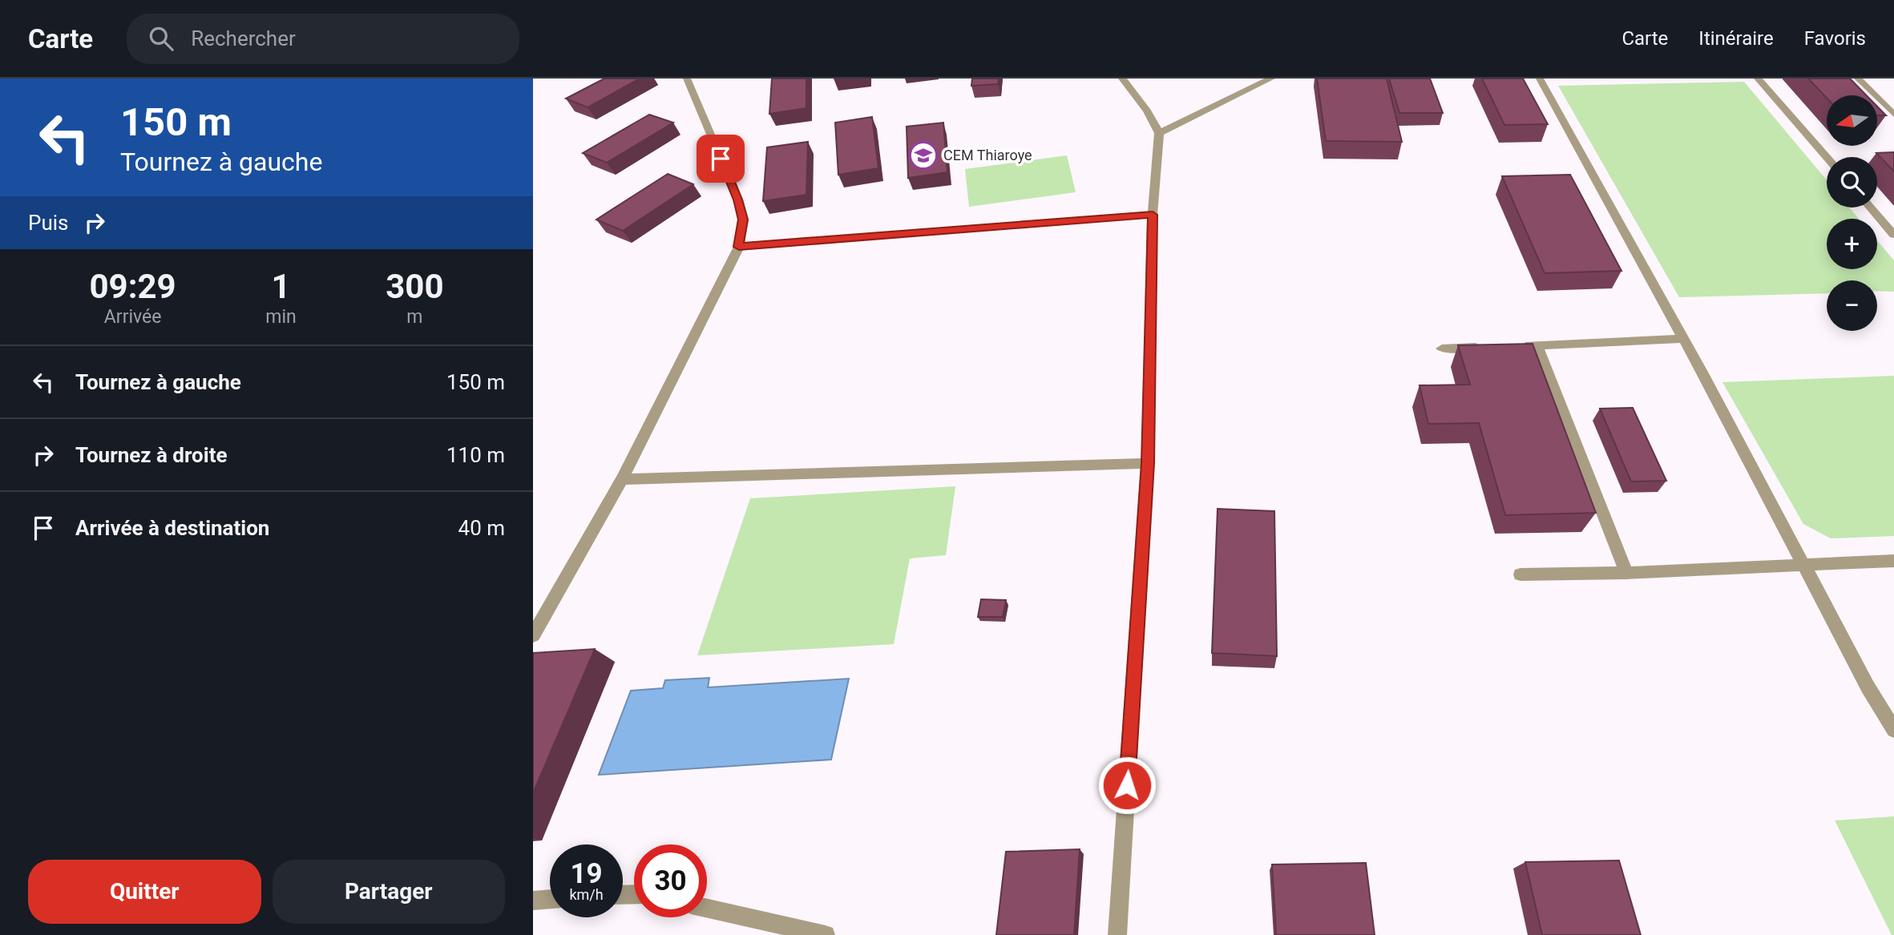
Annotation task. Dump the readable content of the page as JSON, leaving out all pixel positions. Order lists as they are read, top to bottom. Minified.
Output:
{"places":{"school or university":["CEM Thiaroye"]},"north":"left","page":{"header":"Carte","search":"Rechercher","nav":["Carte","Itinéraire","Favoris"],"turn":["150 m","Tournez à gauche"],"map_buttons":["+","−"],"then":"Puis","eta":["09:29","Arrivée","1","min","300","m"],"list":[{"name":"Tournez à gauche","value":"150 m"},{"name":"Tournez à droite","value":"110 m"},{"name":"Arrivée à destination","value":"40 m"}],"speed":"19 km/h","limit":"30","buttons":["Quitter","Partager"]}}
